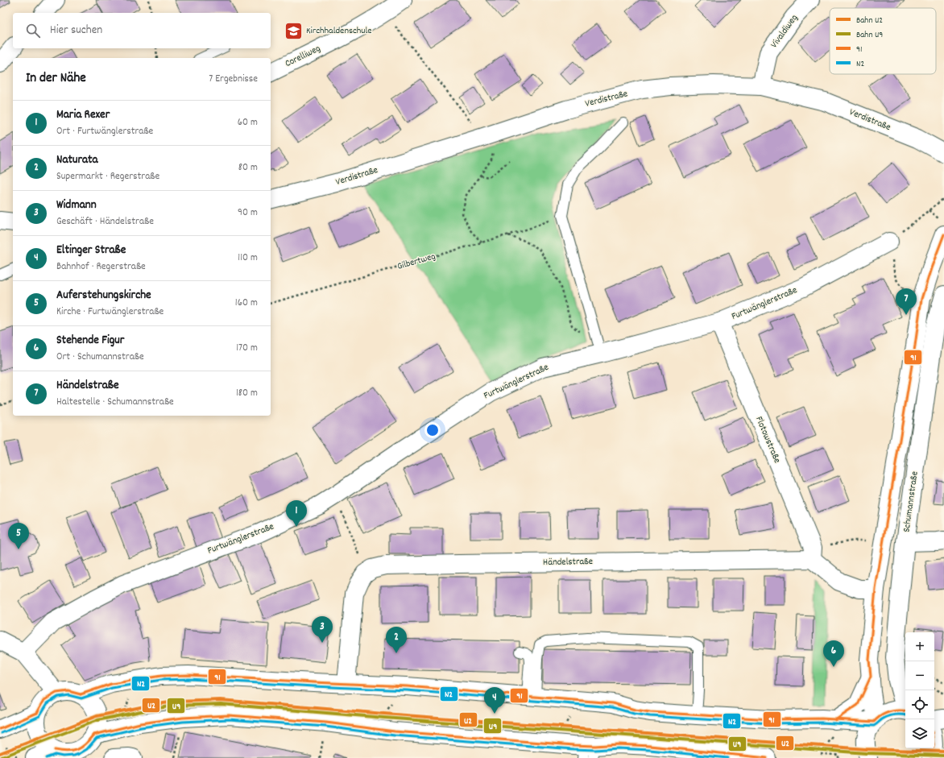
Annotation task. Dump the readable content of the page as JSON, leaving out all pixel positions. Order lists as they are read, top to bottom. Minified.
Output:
{"streets":{"street":["Vivaldiweg","Corelliweg","Verdistraße","Furtwänglerstraße","Flotowstraße","Schumannstraße","Händelstraße"],"path":["Gilbertweg"]},"crossings":[["Vivaldiweg","Verdistraße"],["Furtwänglerstraße","Flotowstraße"],["Flotowstraße","Händelstraße"]],"places":{"school or university":["Kirchhaldenschule"]},"lines":["transit line 91","transit line N2","rail line U2","rail line U9"],"legend":["Bahn U2","Bahn U9","91","N2"],"page":{"search":"Hier suchen","heading":["In der Nähe","7 Ergebnisse"],"list":[{"mark":"1","name":"Maria Rexer","note":"Ort · Furtwänglerstraße","value":"60 m"},{"mark":"2","name":"Naturata","note":"Supermarkt · Regerstraße","value":"80 m"},{"mark":"3","name":"Widmann","note":"Geschäft · Händelstraße","value":"90 m"},{"mark":"4","name":"Eltinger Straße","note":"Bahnhof · Regerstraße","value":"110 m"},{"mark":"5","name":"Auferstehungskirche","note":"Kirche · Furtwänglerstraße","value":"160 m"},{"mark":"6","name":"Stehende Figur","note":"Ort · Schumannstraße","value":"170 m"},{"mark":"7","name":"Händelstraße","note":"Haltestelle · Schumannstraße","value":"180 m"}],"pins":["7","1","5","3","2","6","4"],"map_buttons":["+","−"]}}
